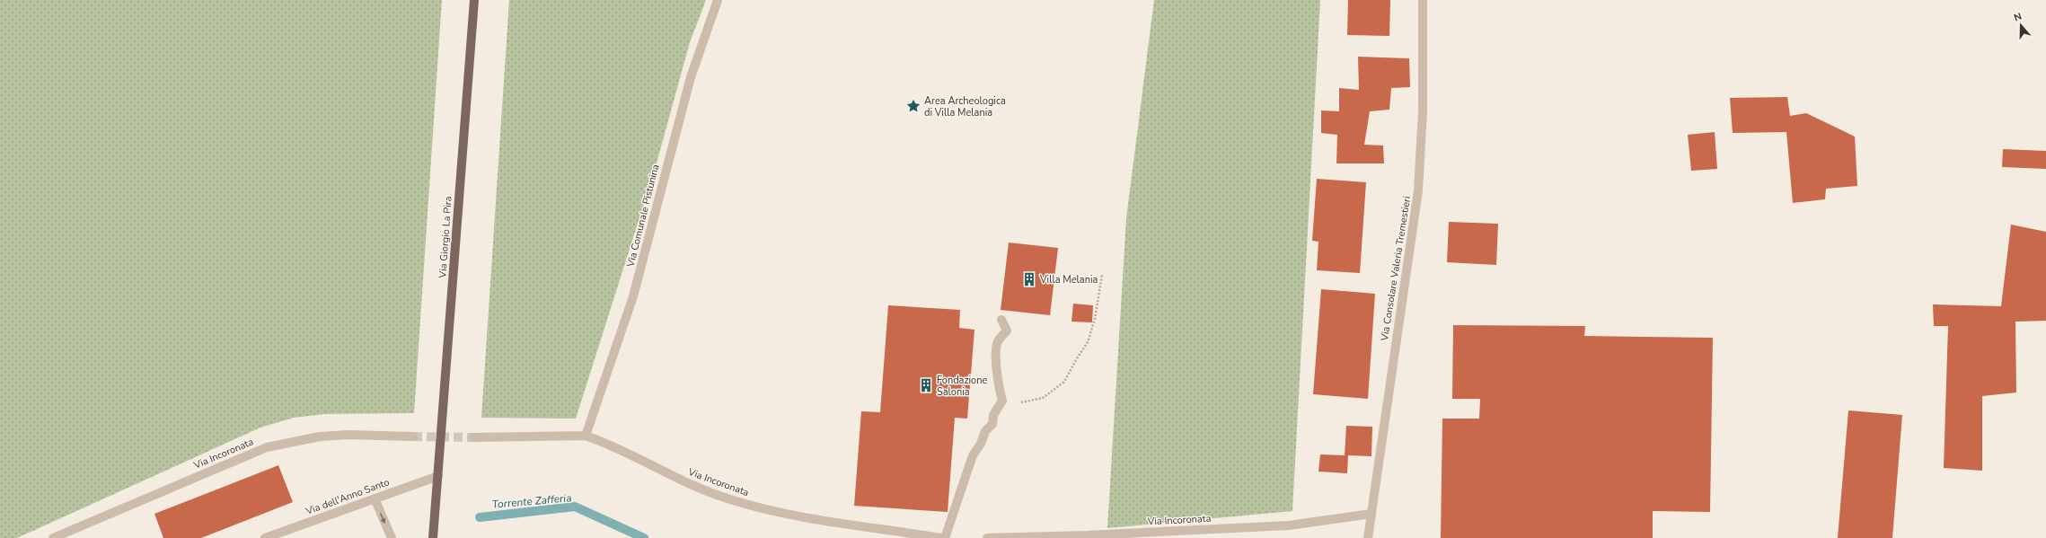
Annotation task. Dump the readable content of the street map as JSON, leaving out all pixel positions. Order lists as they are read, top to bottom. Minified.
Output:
{"streets":{"main road":["Via Giorgio La Pira"],"street":["Via Comunale Pistunina","Via Consolare Valeria Tremestieri","Via Incoronata","Via dell'Anno Santo"]},"crossings":[["Via Comunale Pistunina","Via Incoronata"],["Via Giorgio La Pira","Via dell'Anno Santo"],["Via Consolare Valeria Tremestieri","Via Incoronata"]],"water":["Torrente Zafferia"],"places":{"place":["Area Archeologica di Villa Melania"],"building":["Villa Melania","Fondazione Salonia"]},"north":"top"}
